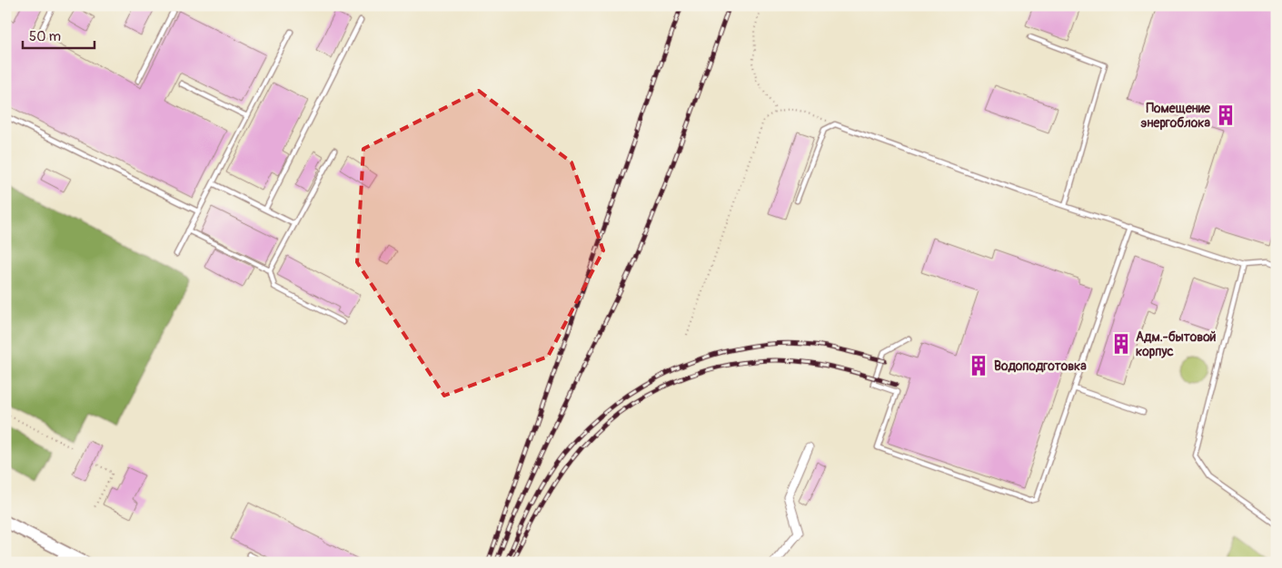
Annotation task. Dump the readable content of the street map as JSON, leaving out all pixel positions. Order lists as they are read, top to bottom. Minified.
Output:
{"places":{"building":["Помещение энергоблока","Адм.-бытовой корпус","Водоподготовка"]},"scale_bar":"50 m"}
